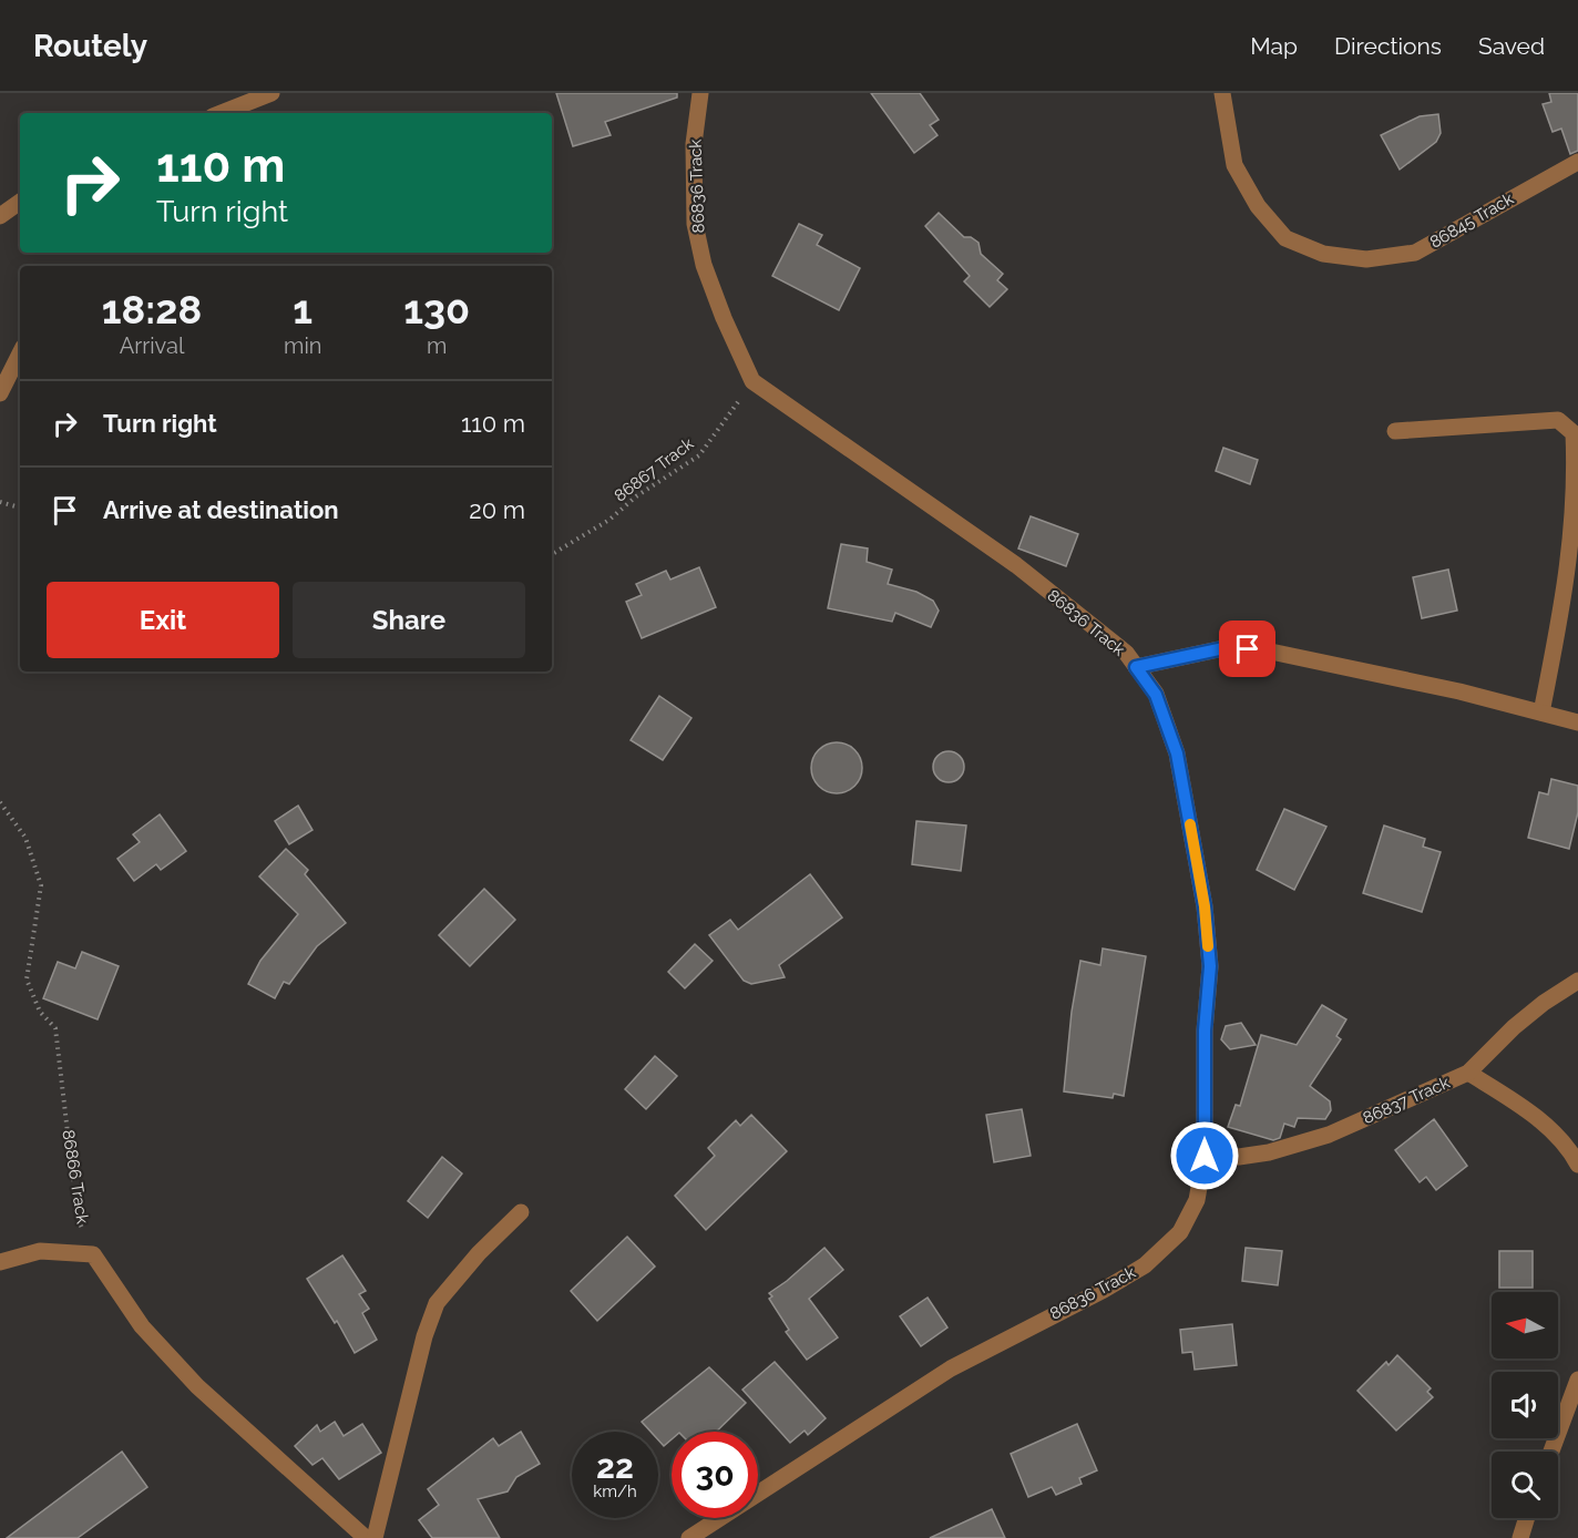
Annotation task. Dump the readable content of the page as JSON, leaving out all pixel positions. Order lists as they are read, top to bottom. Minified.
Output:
{"streets":{"street":["86836 Track","86845 Track","86837 Track"],"path":["86867 Track","86866 Track"]},"crossings":[["86836 Track","86867 Track"],["86836 Track","86837 Track"]],"north":"left","page":{"header":"Routely","nav":["Map","Directions","Saved"],"turn":["110 m","Turn right"],"eta":["18:28","Arrival","1","min","130","m"],"list":[{"name":"Turn right","value":"110 m"},{"name":"Arrive at destination","value":"20 m"}],"buttons":["Exit","Share"],"speed":"22 km/h","limit":"30"}}
